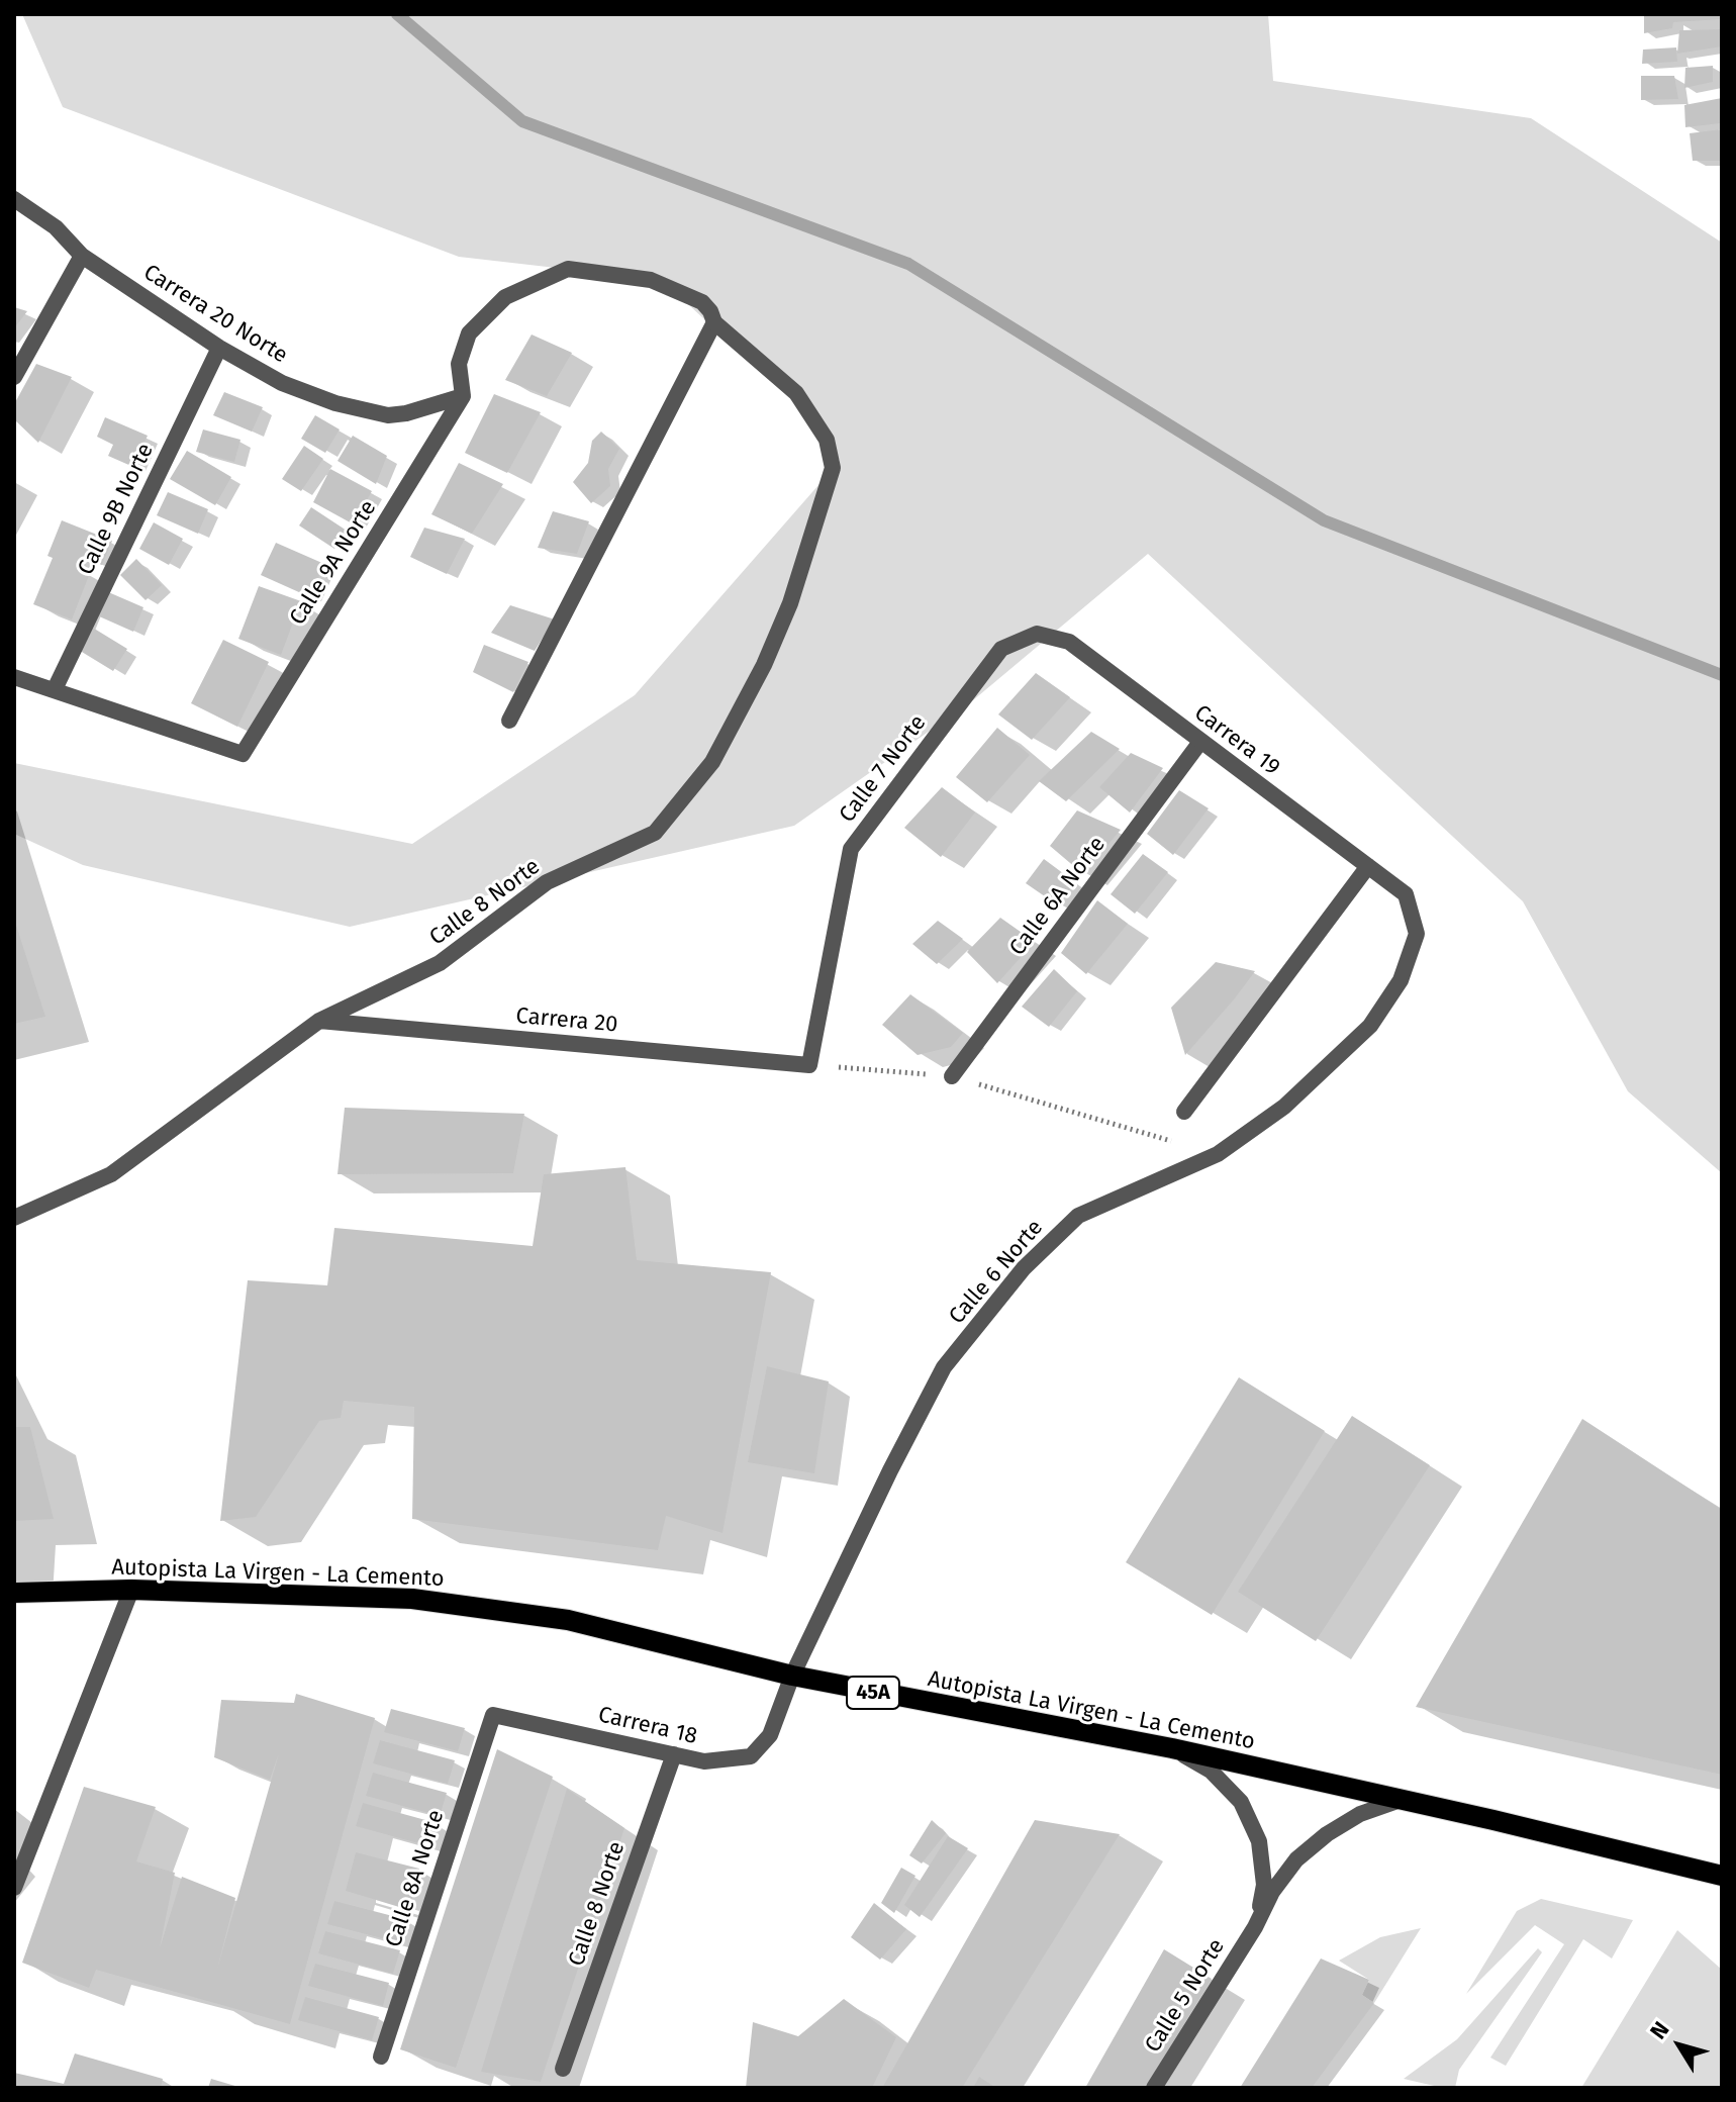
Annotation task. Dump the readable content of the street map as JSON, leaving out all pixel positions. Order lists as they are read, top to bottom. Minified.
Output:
{"streets":{"main road":["Autopista La Virgen - La Cemento","45A"],"street":["Carrera 20 Norte","Calle 9B Norte","Calle 9A Norte","Carrera 19","Calle 7 Norte","Calle 6A Norte","Calle 8 Norte","Carrera 20","Calle 6 Norte","Carrera 18","Calle 8A Norte","Calle 5 Norte"]},"crossings":[["Carrera 20 Norte","Calle 9B Norte"],["Carrera 20 Norte","Calle 9A Norte"],["Calle 9B Norte","Calle 9A Norte"],["Carrera 19","Calle 7 Norte"],["Carrera 19","Calle 6A Norte"],["Carrera 19","Calle 6 Norte"],["Calle 7 Norte","Carrera 20"],["Calle 8 Norte","Carrera 20"],["Calle 8 Norte","Carrera 18"],["Calle 6 Norte","Autopista La Virgen - La Cemento"],["Calle 6 Norte","Carrera 18"],["Autopista La Virgen - La Cemento","Carrera 18"],["Autopista La Virgen - La Cemento","Calle 5 Norte"],["Carrera 18","Calle 8A Norte"]],"north":"top left"}
